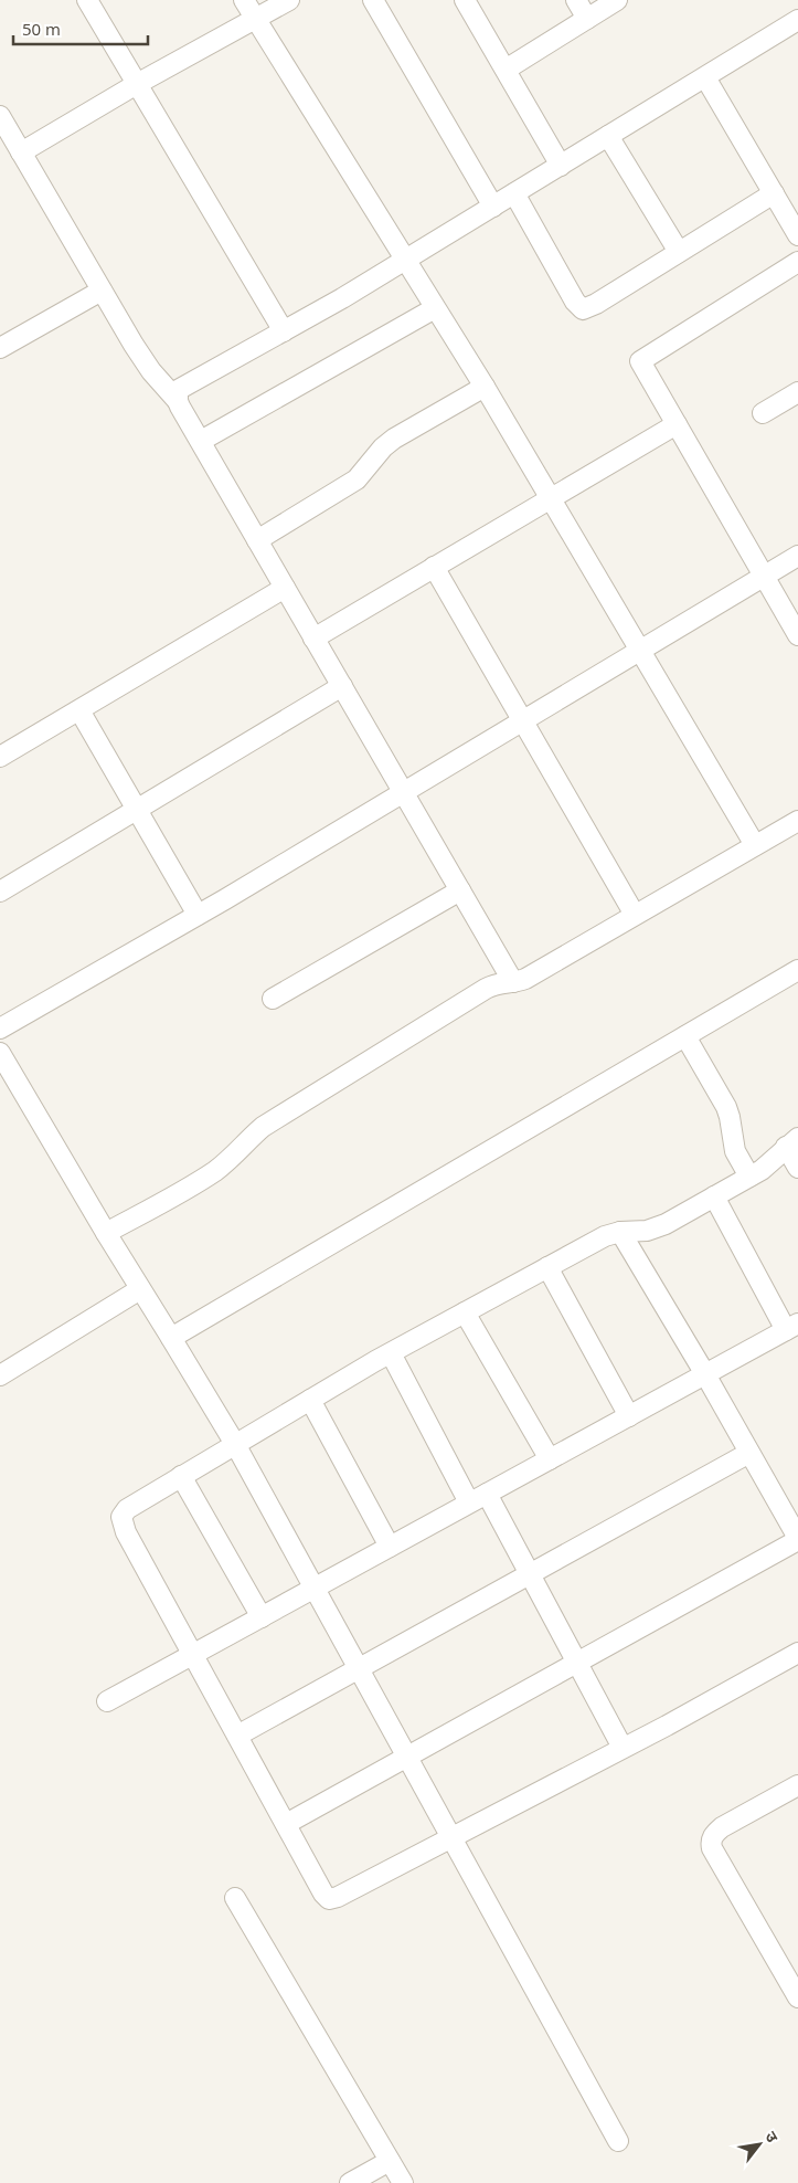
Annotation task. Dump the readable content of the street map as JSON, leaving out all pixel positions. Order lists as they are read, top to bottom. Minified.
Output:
{"scale_bar":"50 m","north":"top right"}
